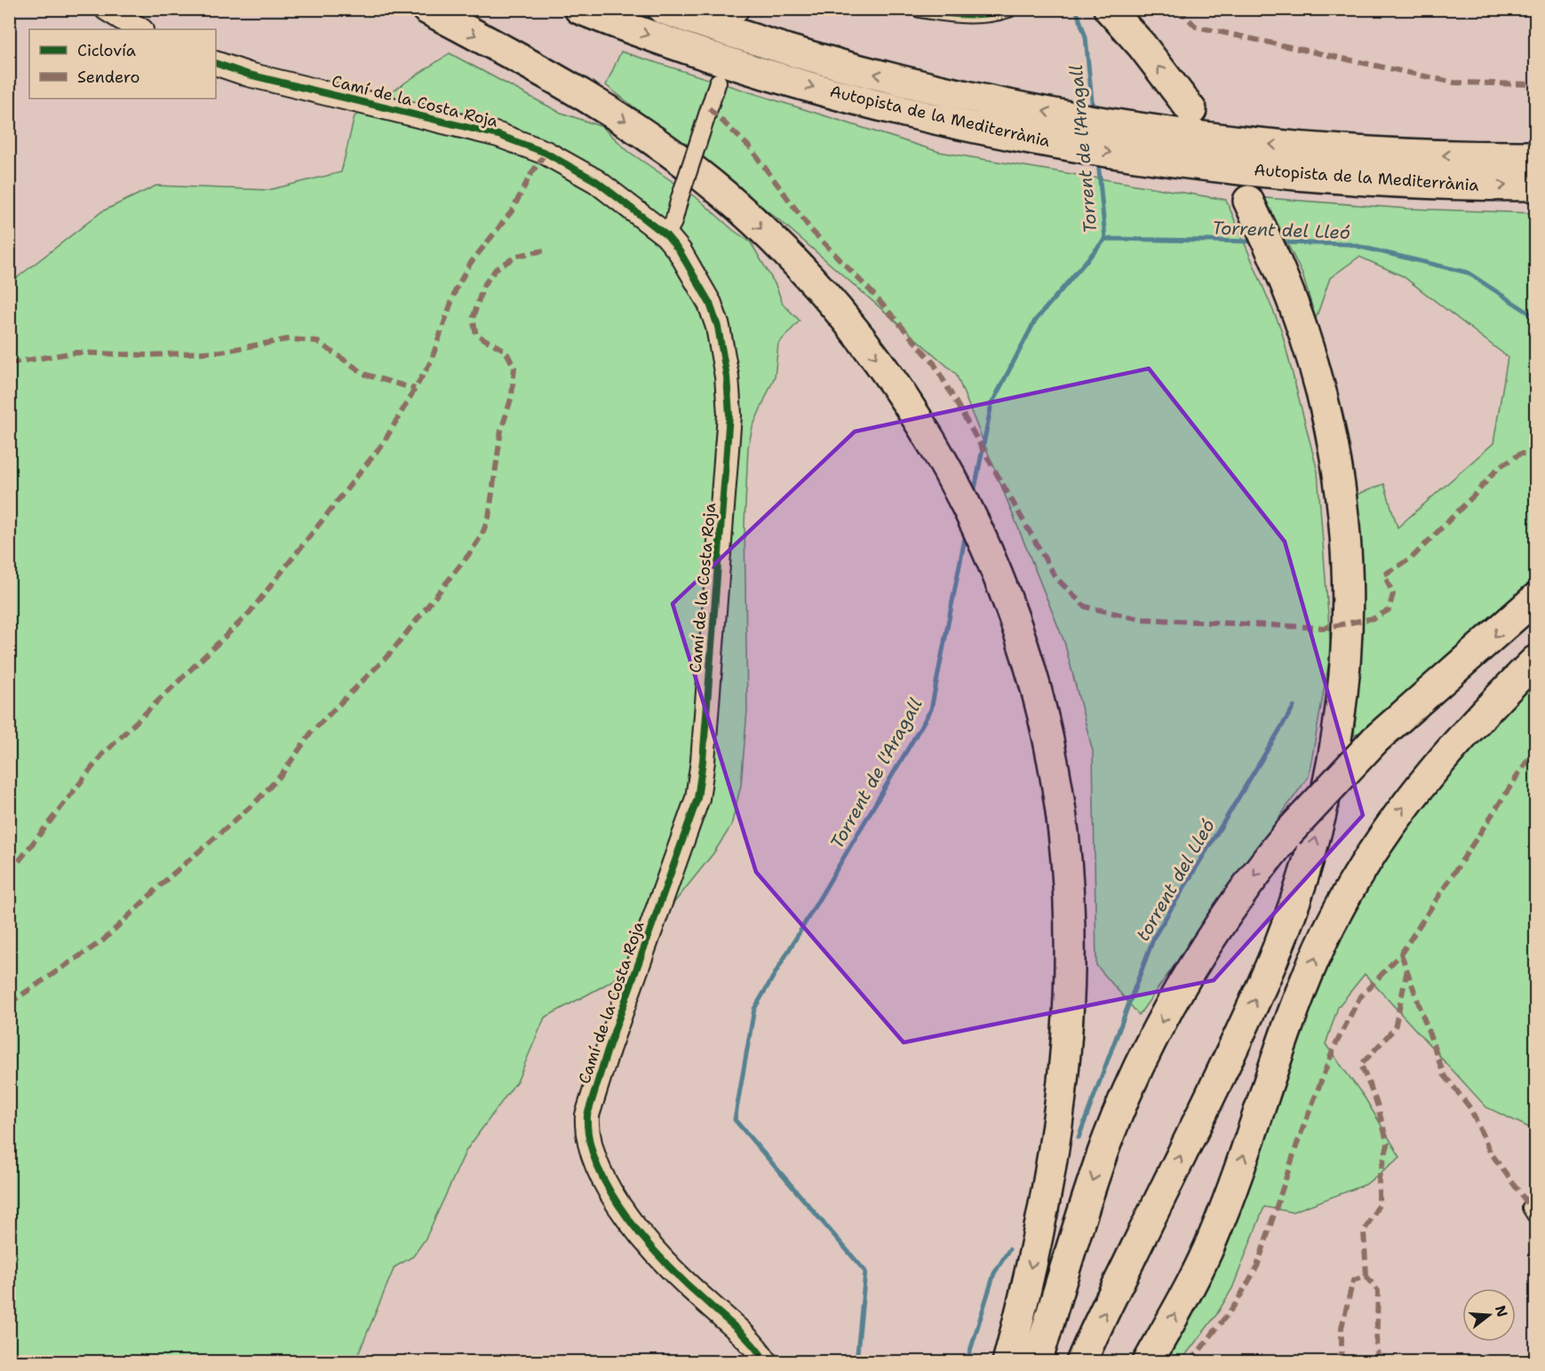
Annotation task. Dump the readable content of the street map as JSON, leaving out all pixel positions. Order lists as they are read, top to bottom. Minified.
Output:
{"streets":{"highway":["Autopista de la Mediterrània"],"street":["Camí de la Costa Roja"]},"water":["Torrent de l'Aragall","Torrent del Lleó","torrent del Lleó"],"legend":["Ciclovía","Sendero"],"north":"right"}
